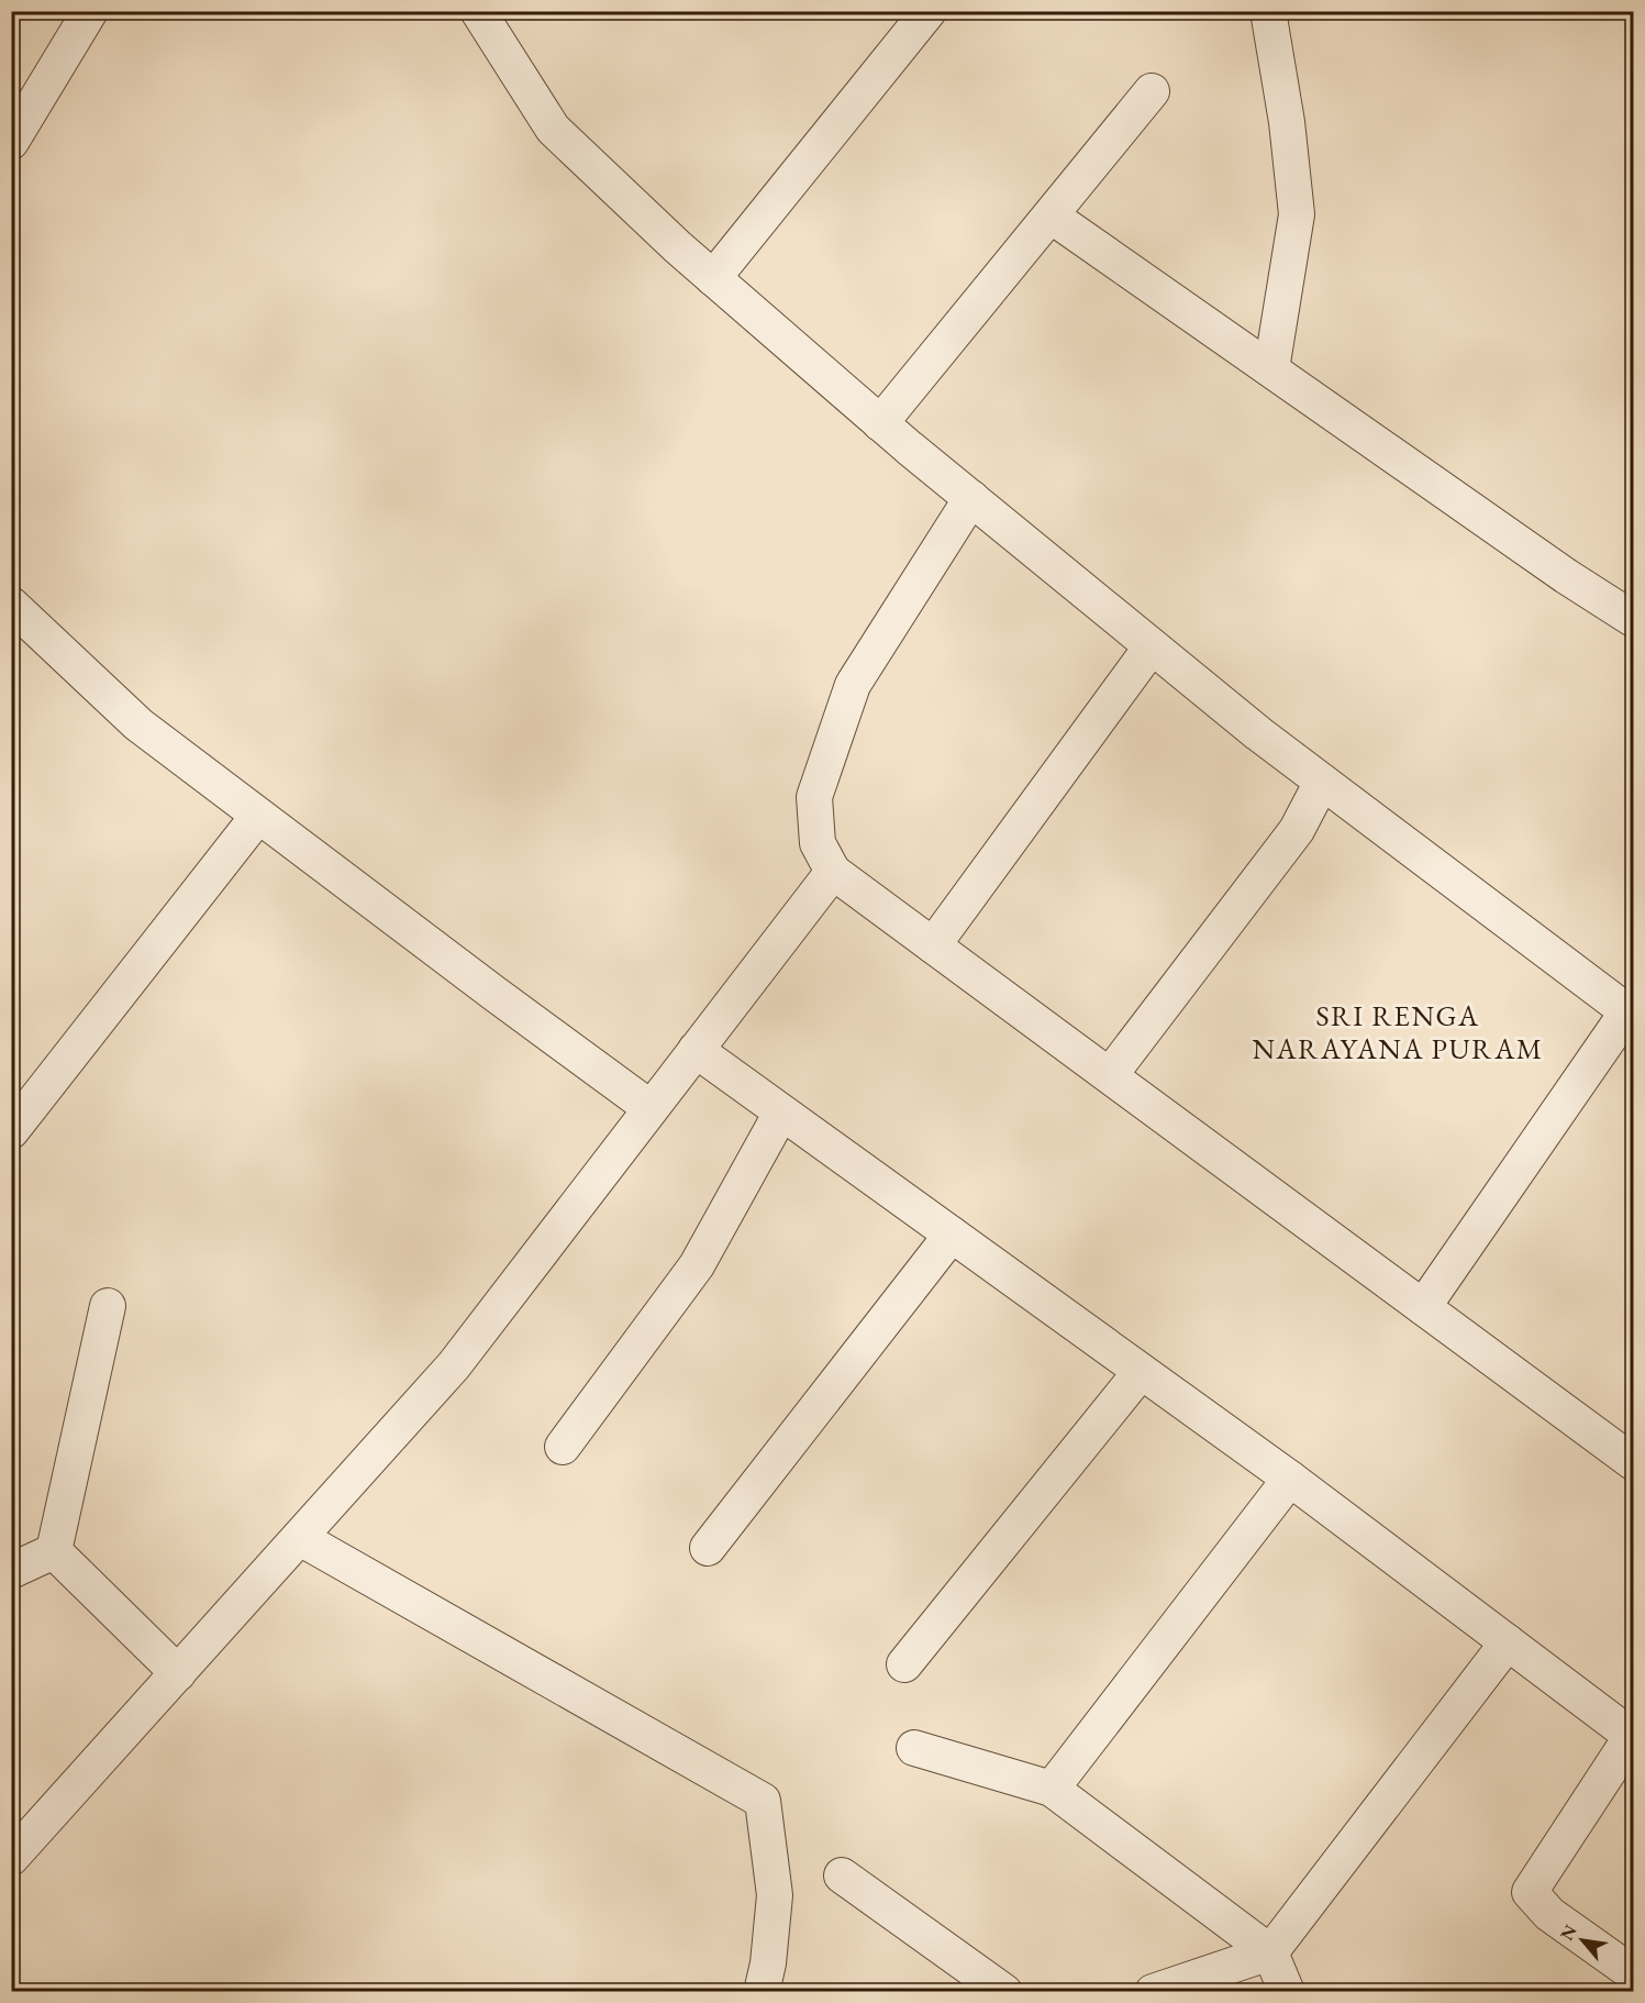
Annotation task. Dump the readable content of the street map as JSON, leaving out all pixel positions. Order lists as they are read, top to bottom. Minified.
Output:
{"districts":["SRI RENGA NARAYANA PURAM"],"north":"top left"}
